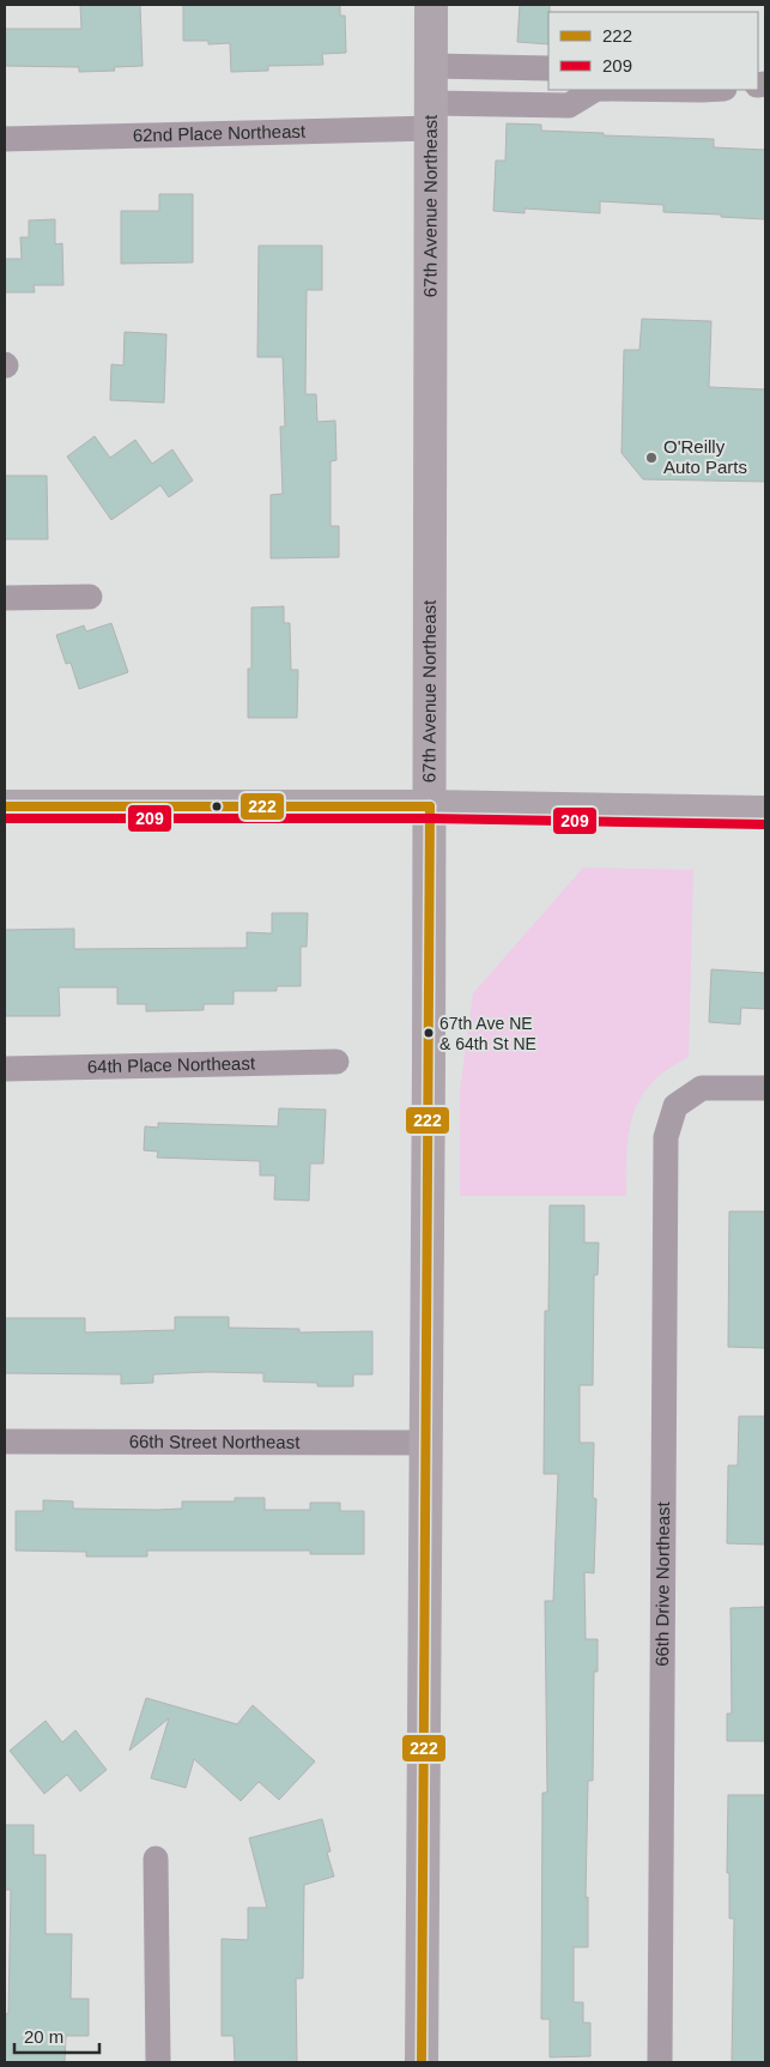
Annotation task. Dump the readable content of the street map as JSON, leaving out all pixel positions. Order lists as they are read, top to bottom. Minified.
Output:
{"streets":{"main road":["67th Avenue Northeast"],"street":["62nd Place Northeast","64th Place Northeast","66th Street Northeast","66th Drive Northeast"]},"crossings":[["62nd Place Northeast","67th Avenue Northeast"],["67th Avenue Northeast","66th Street Northeast"]],"places":["O'Reilly Auto Parts","67th Ave NE & 64th St NE"],"lines":["transit line 222","transit line 209"],"legend":["222","209"],"scale_bar":"20 m"}
